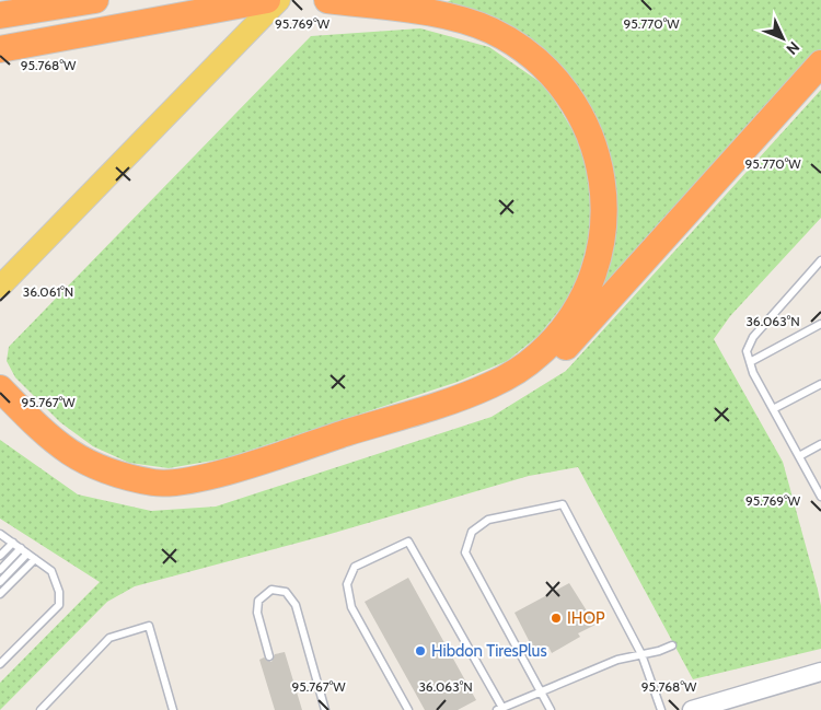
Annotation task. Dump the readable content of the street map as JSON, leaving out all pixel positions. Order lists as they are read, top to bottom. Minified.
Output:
{"places":["IHOP","Hibdon TiresPlus"],"north":"bottom right","coordinates":["95.770°W","95.769°W","95.768°W","36.061°N","36.063°N","95.767°W"]}
